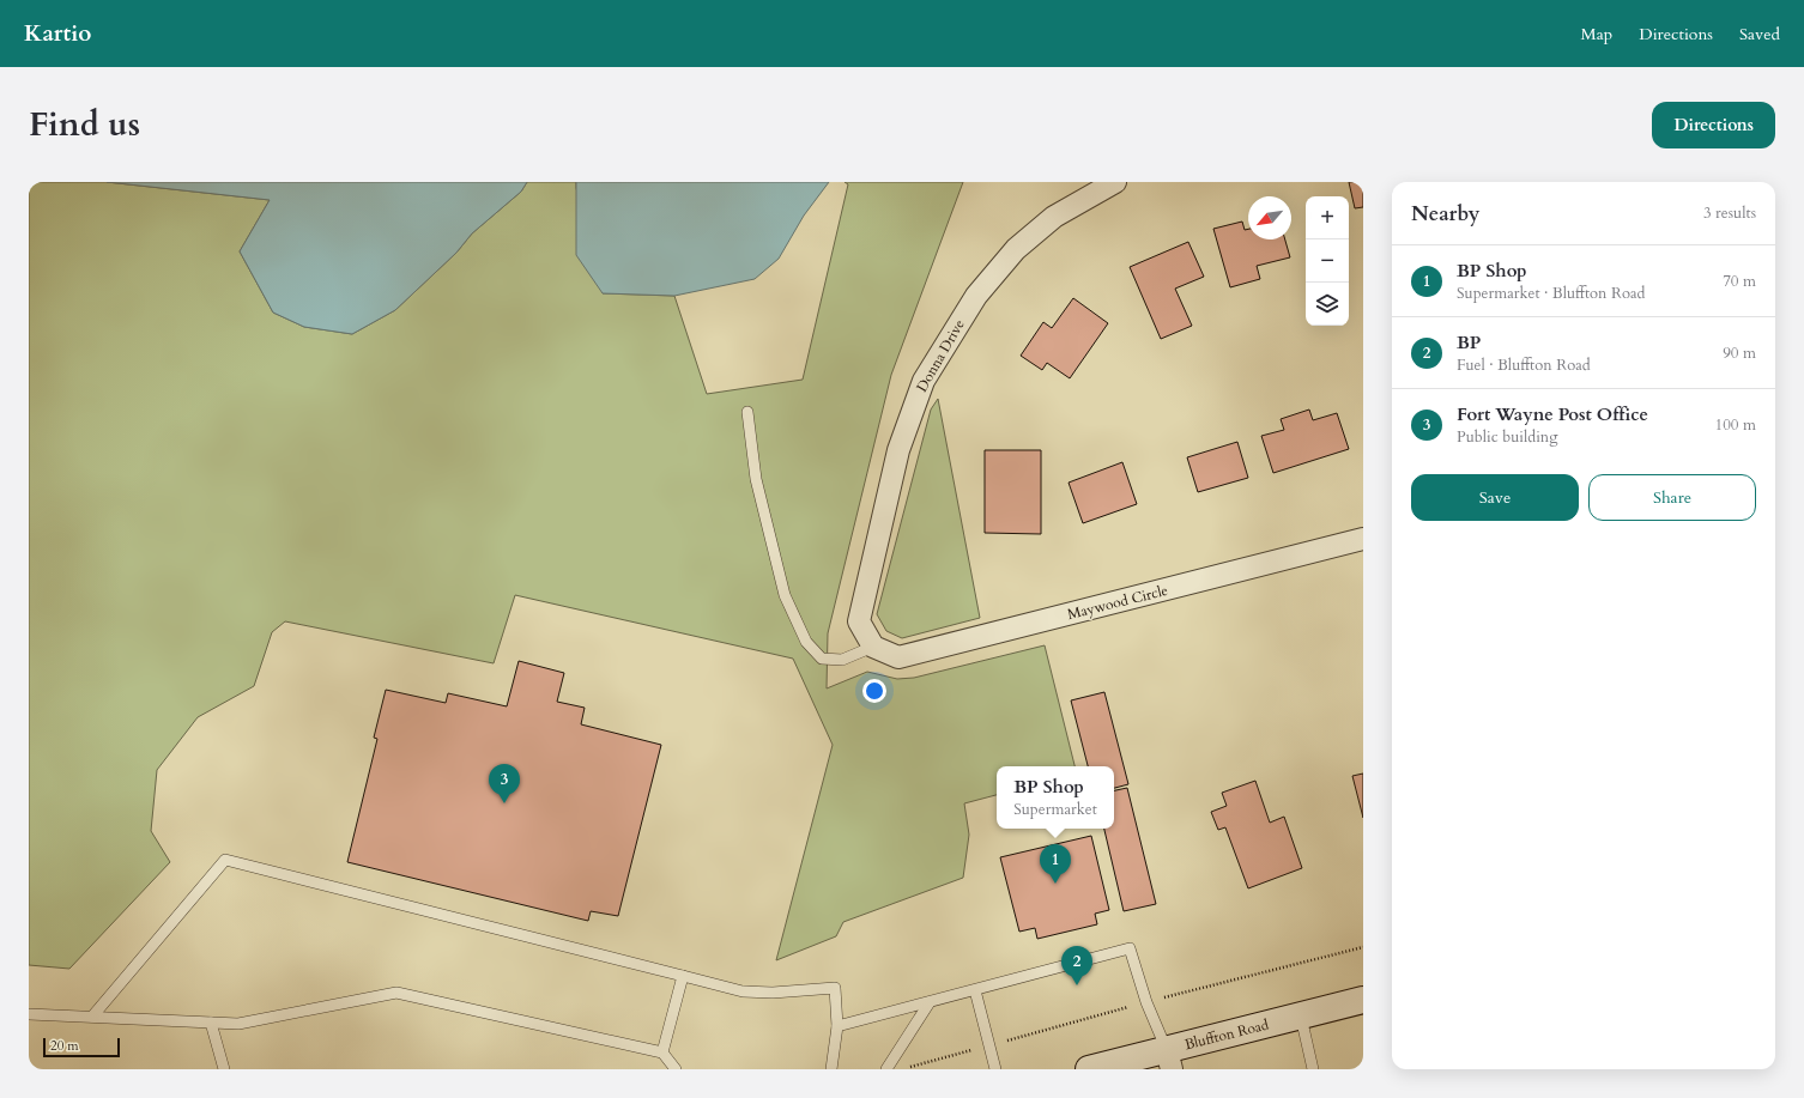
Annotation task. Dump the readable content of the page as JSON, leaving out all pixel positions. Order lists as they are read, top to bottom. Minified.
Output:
{"streets":{"main road":["Bluffton Road"],"street":["Donna Drive","Maywood Circle"]},"crossings":[["Donna Drive","Maywood Circle"]],"scale_bar":"20 m","north":"bottom left","page":{"header":"Kartio","nav":["Map","Directions","Saved"],"title":"Find us","buttons":["Directions",["Save","Share"]],"heading":["Nearby","3 results"],"map_buttons":["+","−"],"list":[{"mark":"1","name":"BP Shop","note":"Supermarket · Bluffton Road","value":"70 m"},{"mark":"2","name":"BP","note":"Fuel · Bluffton Road","value":"90 m"},{"mark":"3","name":"Fort Wayne Post Office","note":"Public building","value":"100 m"}],"pins":["3","1","2"],"popup":["BP Shop","Supermarket"],"scale":"20 m"}}
